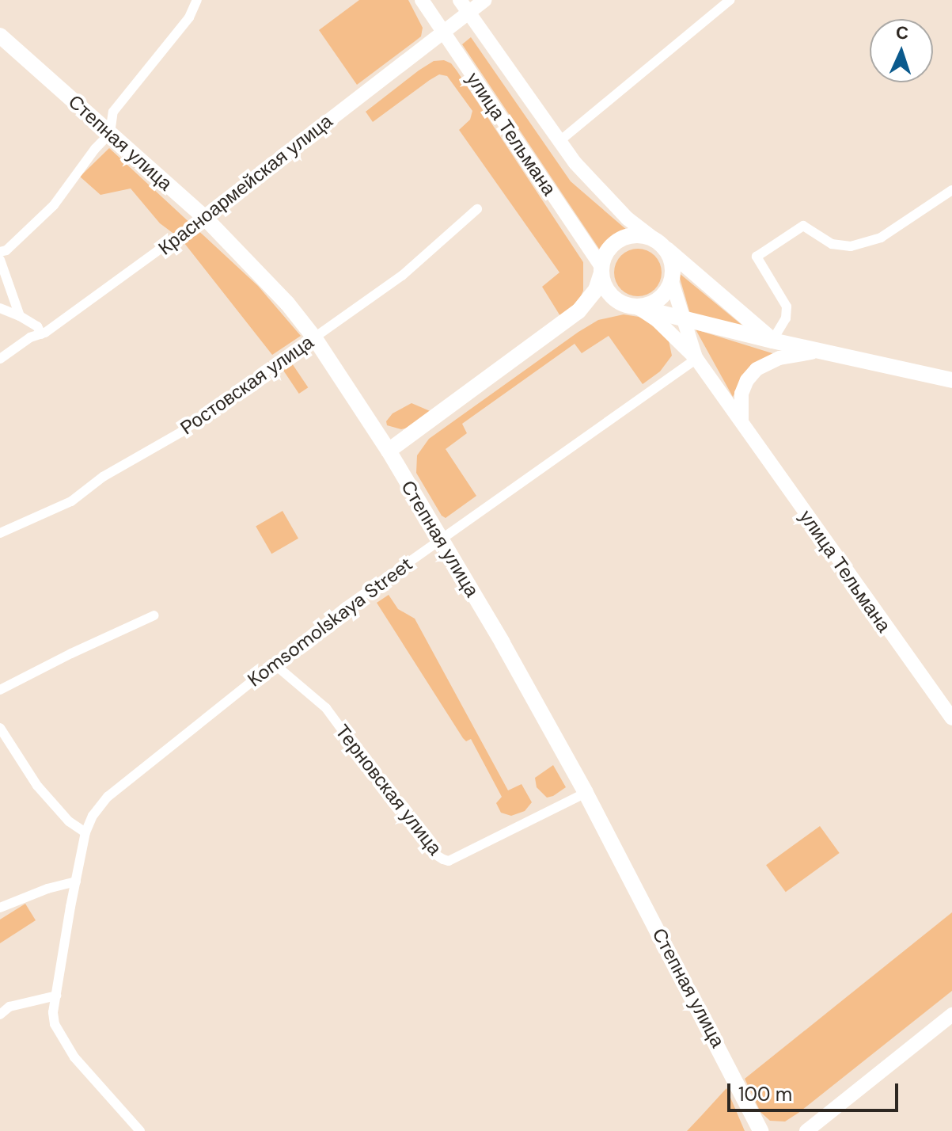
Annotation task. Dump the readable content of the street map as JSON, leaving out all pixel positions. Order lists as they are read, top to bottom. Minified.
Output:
{"streets":{"main road":["улица Тельмана","Степная улица"],"street":["Красноармейская улица","Ростовская улица","Komsomolskaya Street","Терновская улица"]},"crossings":[["улица Тельмана","Красноармейская улица"],["улица Тельмана","Komsomolskaya Street"],["Степная улица","Красноармейская улица"],["Степная улица","Ростовская улица"],["Степная улица","Komsomolskaya Street"],["Степная улица","Терновская улица"],["Komsomolskaya Street","Терновская улица"]],"scale_bar":"100 m","north":"top"}
